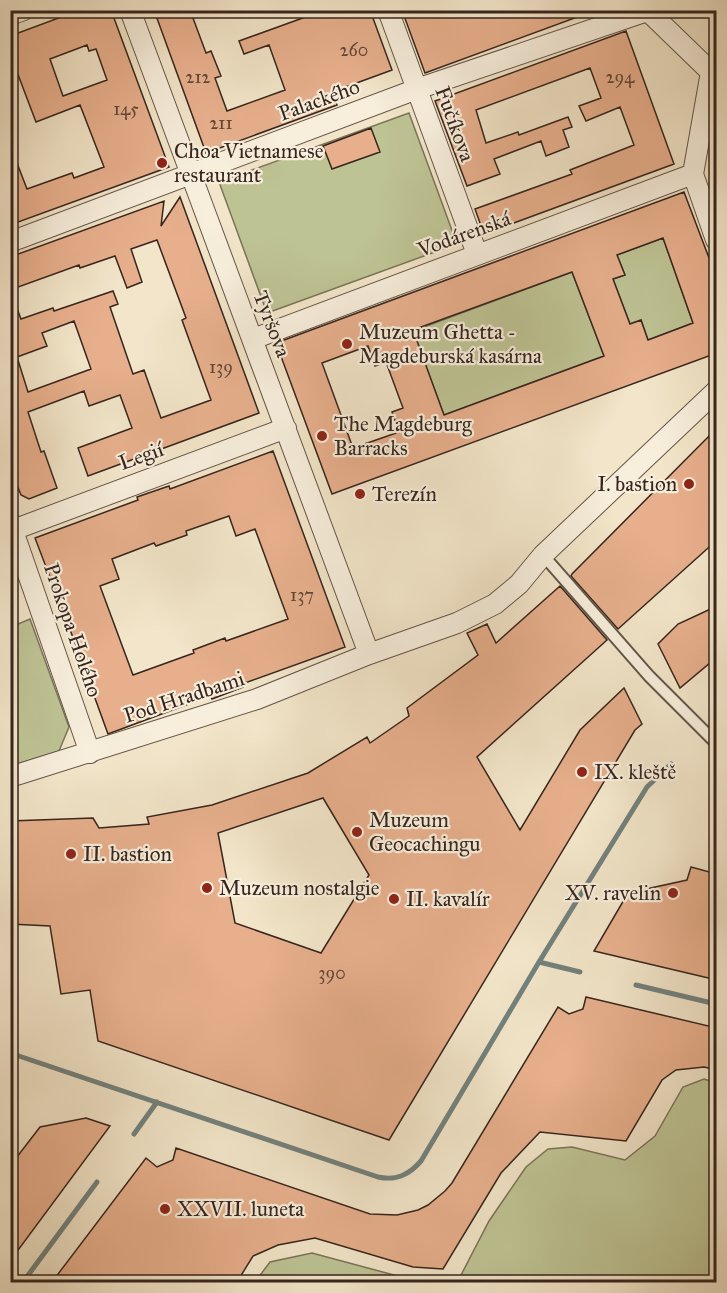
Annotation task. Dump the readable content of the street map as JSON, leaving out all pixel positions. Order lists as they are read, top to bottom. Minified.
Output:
{"streets":{"street":["Palackého","Fučíkova","Vodárenská","Tyršova","Legií","Prokopa Holého","Pod Hradbami"]},"crossings":[["Palackého","Fučíkova"],["Palackého","Tyršova"],["Fučíkova","Vodárenská"],["Vodárenská","Tyršova"],["Tyršova","Legií"],["Tyršova","Pod Hradbami"],["Legií","Prokopa Holého"],["Prokopa Holého","Pod Hradbami"]],"places":["Choa Vietnamese restaurant","Muzeum Ghetta - Magdeburská kasárna","The Magdeburg Barracks","I. bastion","Terezín","IX. kleště","Muzeum Geocachingu","II. bastion","Muzeum nostalgie","XV. ravelin","II. kavalír","XXVII. luneta"],"house_numbers":["260","212","294","145","211","139","137","390"]}
